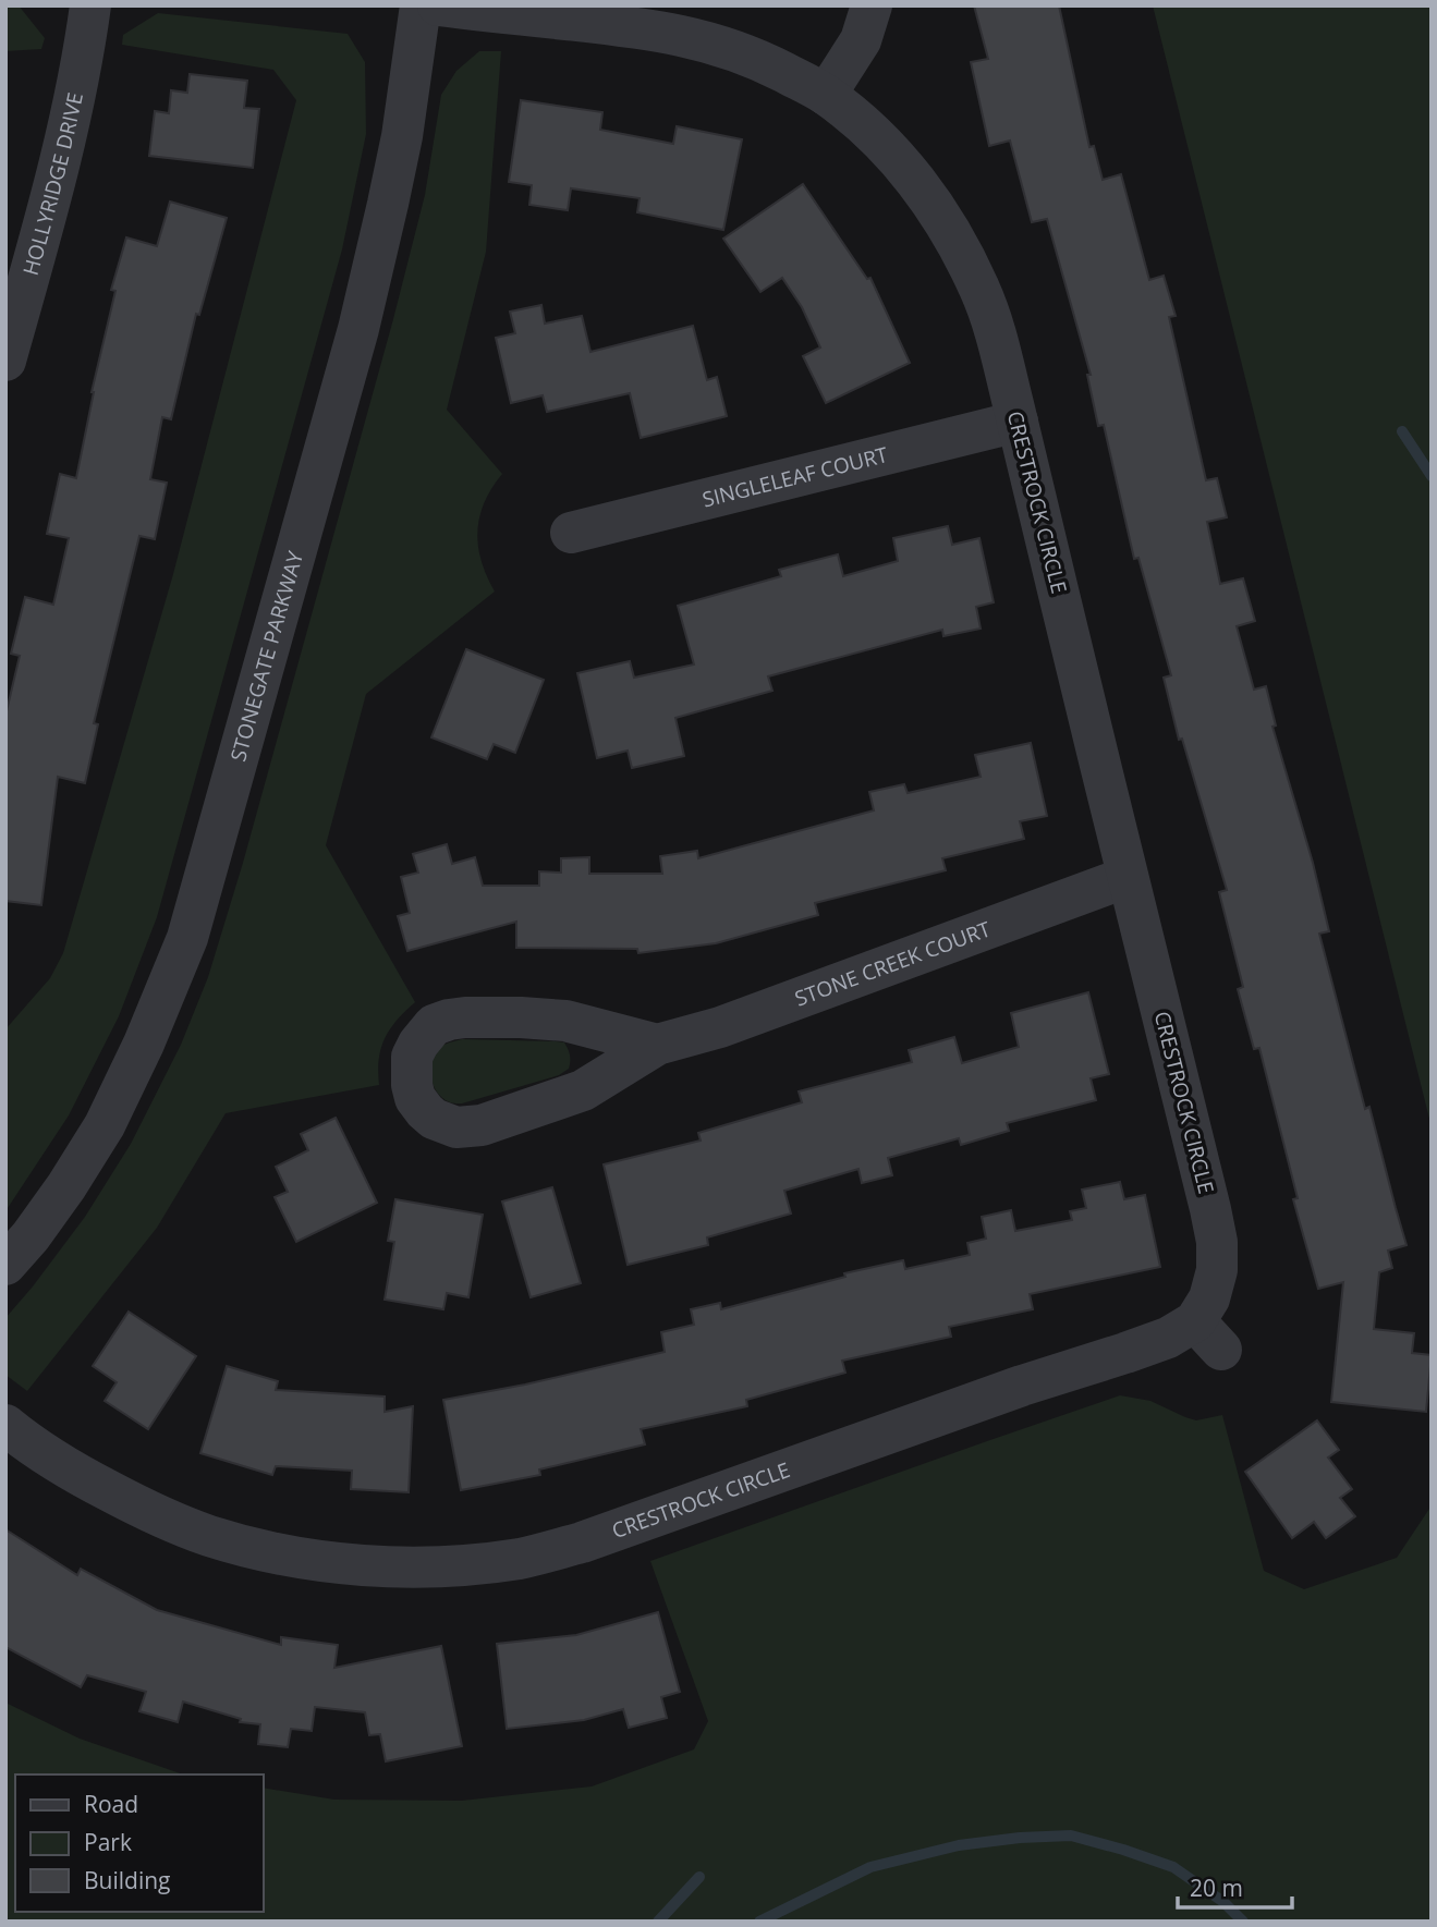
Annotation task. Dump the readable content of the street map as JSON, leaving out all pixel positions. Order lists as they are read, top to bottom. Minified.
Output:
{"streets":{"street":["HOLLYRIDGE DRIVE","SINGLELEAF COURT","CRESTROCK CIRCLE","STONEGATE PARKWAY","STONE CREEK COURT"]},"crossings":[["SINGLELEAF COURT","CRESTROCK CIRCLE"],["CRESTROCK CIRCLE","STONE CREEK COURT"]],"legend":["Road","Park","Building"],"scale_bar":"20 m"}
